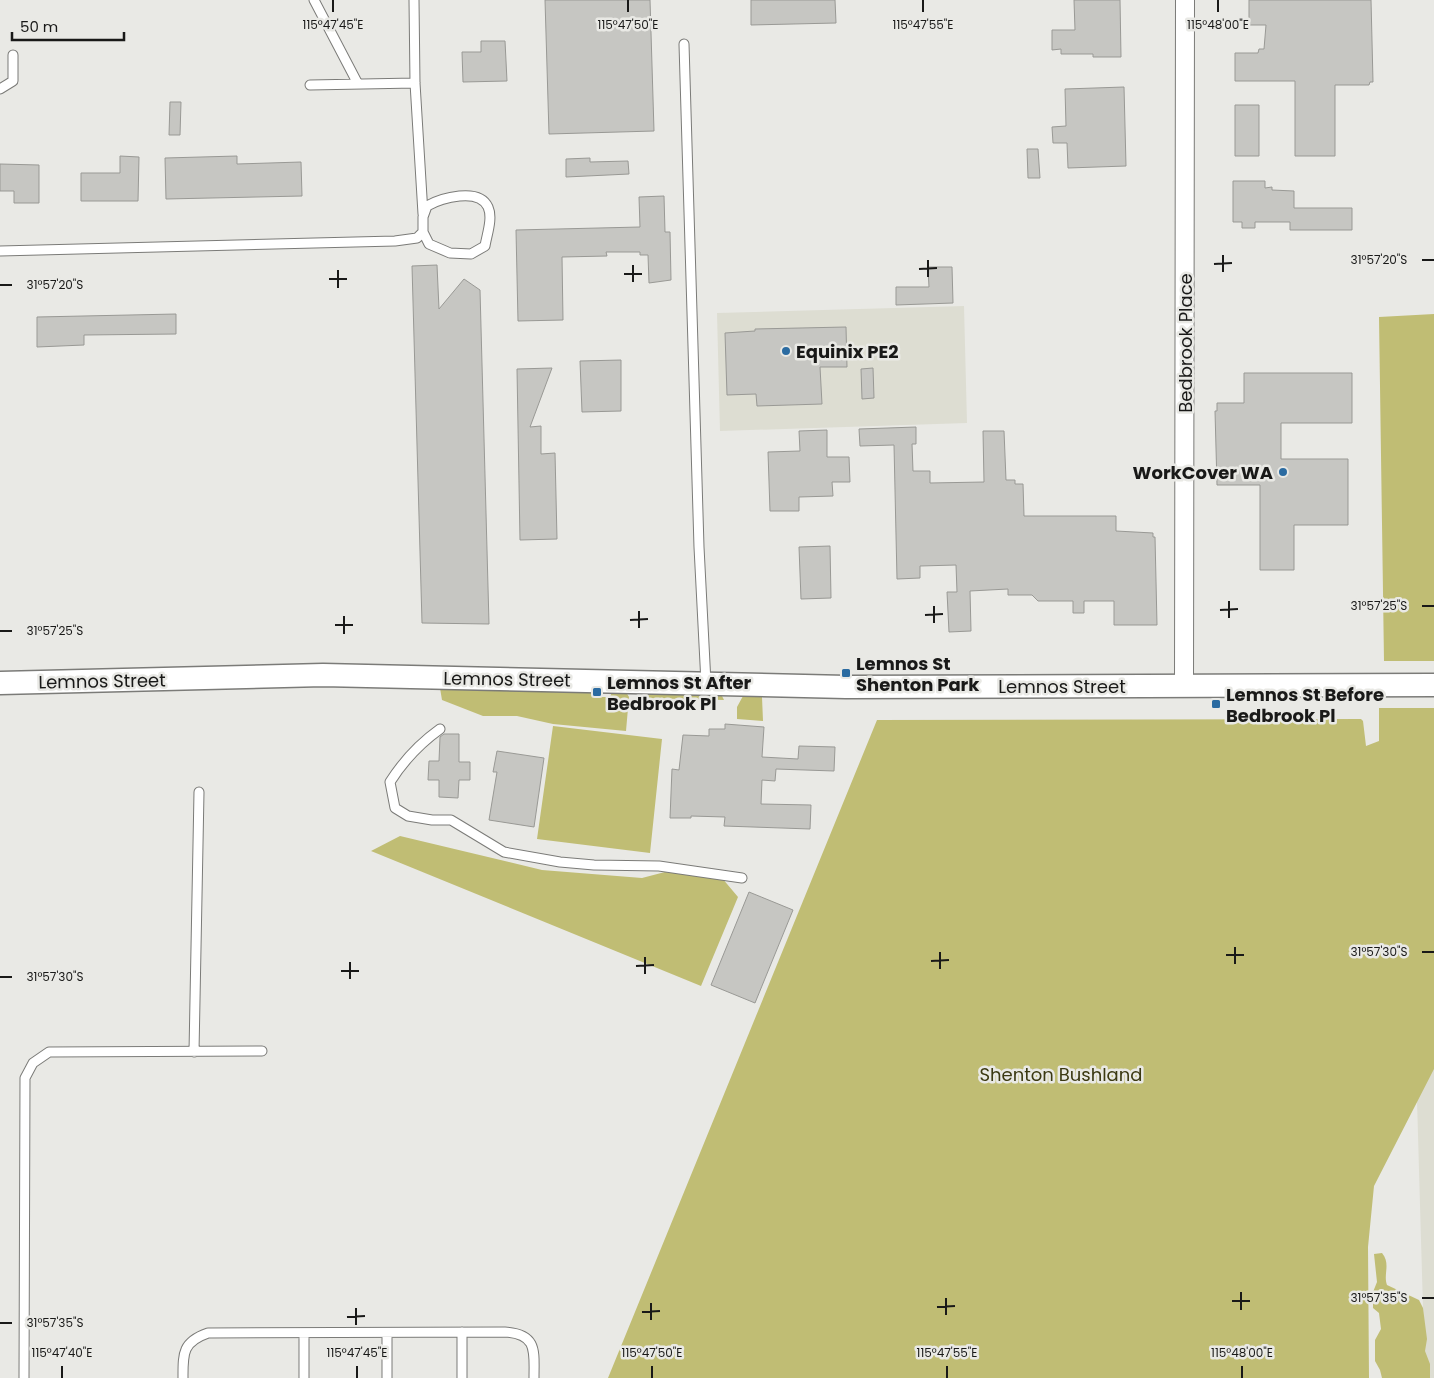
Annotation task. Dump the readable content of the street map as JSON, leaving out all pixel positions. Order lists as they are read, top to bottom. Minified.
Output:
{"streets":{"street":["Bedbrook Place","Lemnos Street"]},"crossings":[["Bedbrook Place","Lemnos Street"]],"parks":["Shenton Bushland"],"places":{"other":["Equinix PE2","WorkCover WA"],"transit":["Lemnos St Shenton Park","Lemnos St After Bedbrook Pl","Lemnos St Before Bedbrook Pl"]},"scale_bar":"50 m","coordinates":["115°47'45\"E","115°47'50\"E","115°47'55\"E","115°48'00\"E","31°57'20\"S","31°57'25\"S","31°57'30\"S","31°57'35\"S","115°47'40\"E"]}
